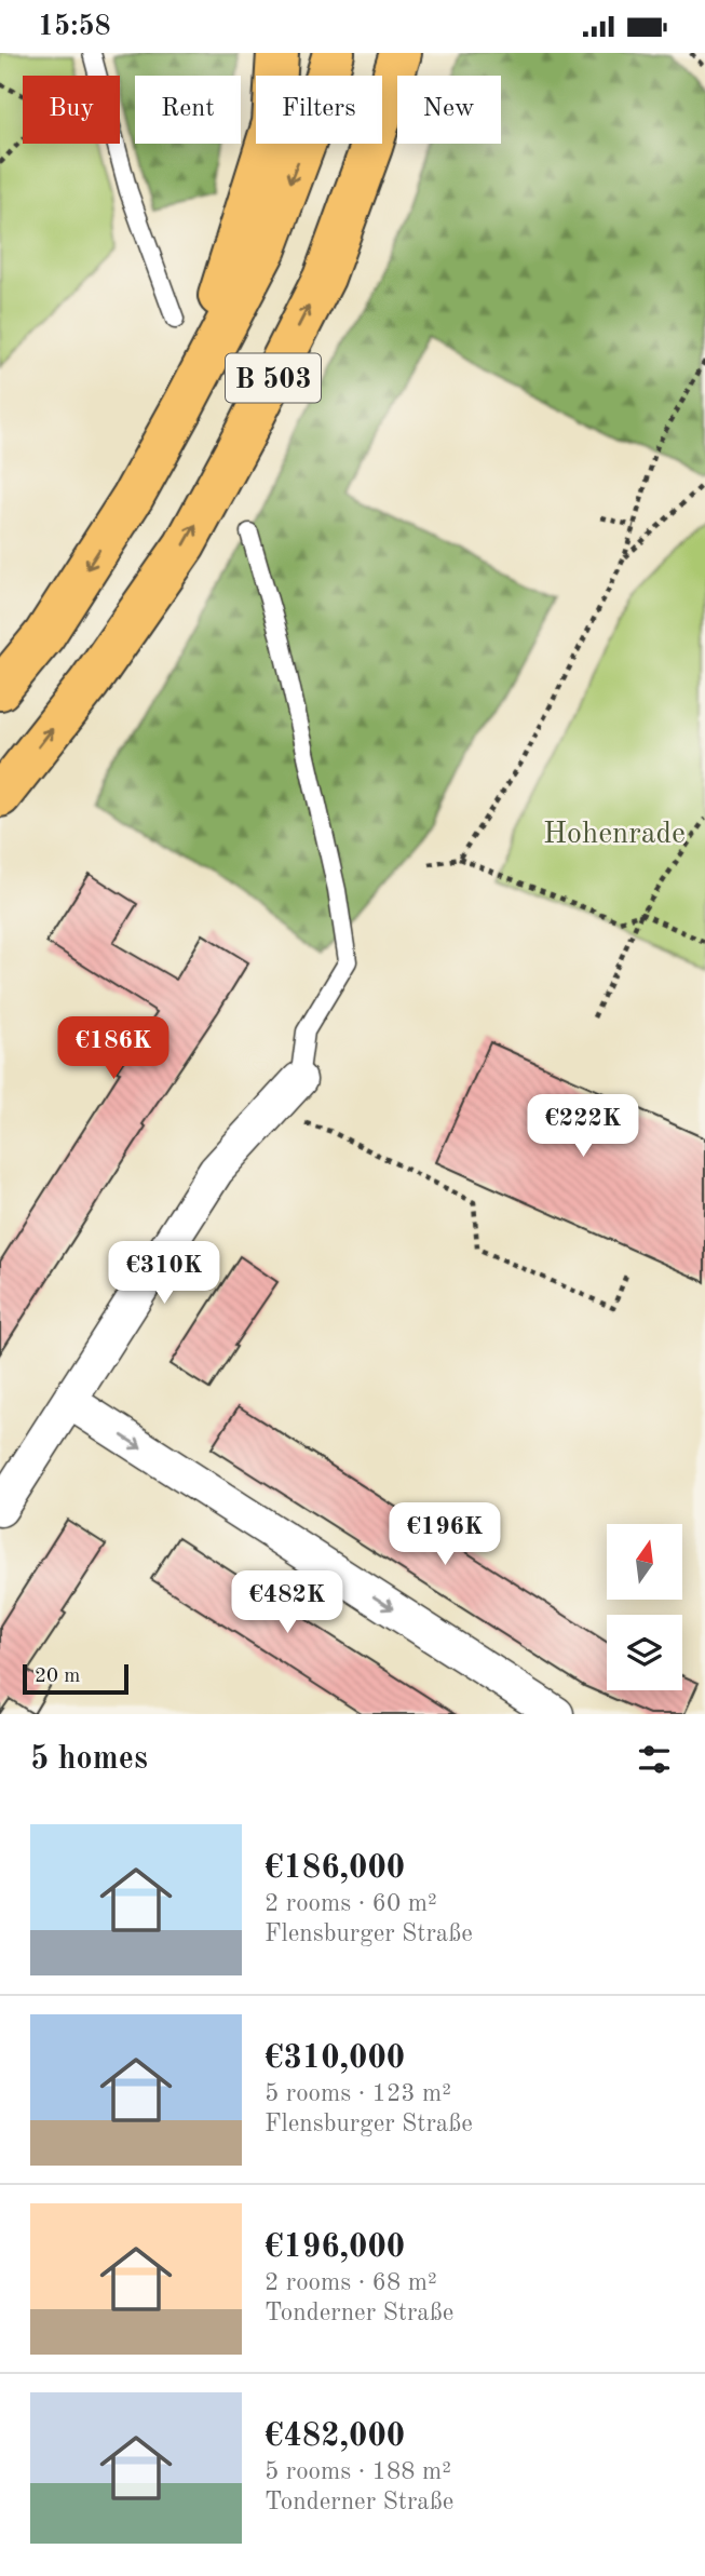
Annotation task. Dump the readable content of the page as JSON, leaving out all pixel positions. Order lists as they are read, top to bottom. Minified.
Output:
{"streets":{"highway":["B 503"]},"parks":["Hohenrade"],"scale_bar":"20 m","north":"top","page":{"status":"15:58","chip":["Buy","Rent","Filters","New"],"price":["€186K","€222K","€310K","€196K","€482K"],"scale":"20 m","heading":"5 homes","list":[{"name":"€186,000","note":"2 rooms · 60 m² · Flensburger Straße"},{"name":"€310,000","note":"5 rooms · 123 m² · Flensburger Straße"},{"name":"€196,000","note":"2 rooms · 68 m² · Tonderner Straße"},{"name":"€482,000","note":"5 rooms · 188 m² · Tonderner Straße"}]}}
